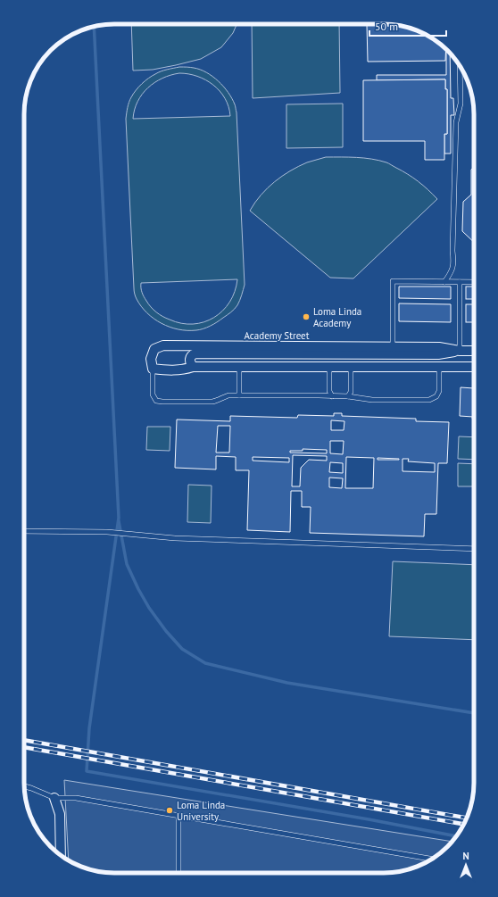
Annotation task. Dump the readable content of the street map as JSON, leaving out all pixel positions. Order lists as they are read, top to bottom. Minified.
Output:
{"streets":{"street":["Academy Street"]},"places":["Loma Linda Academy","Loma Linda University"],"scale_bar":"50 m","north":"top"}
